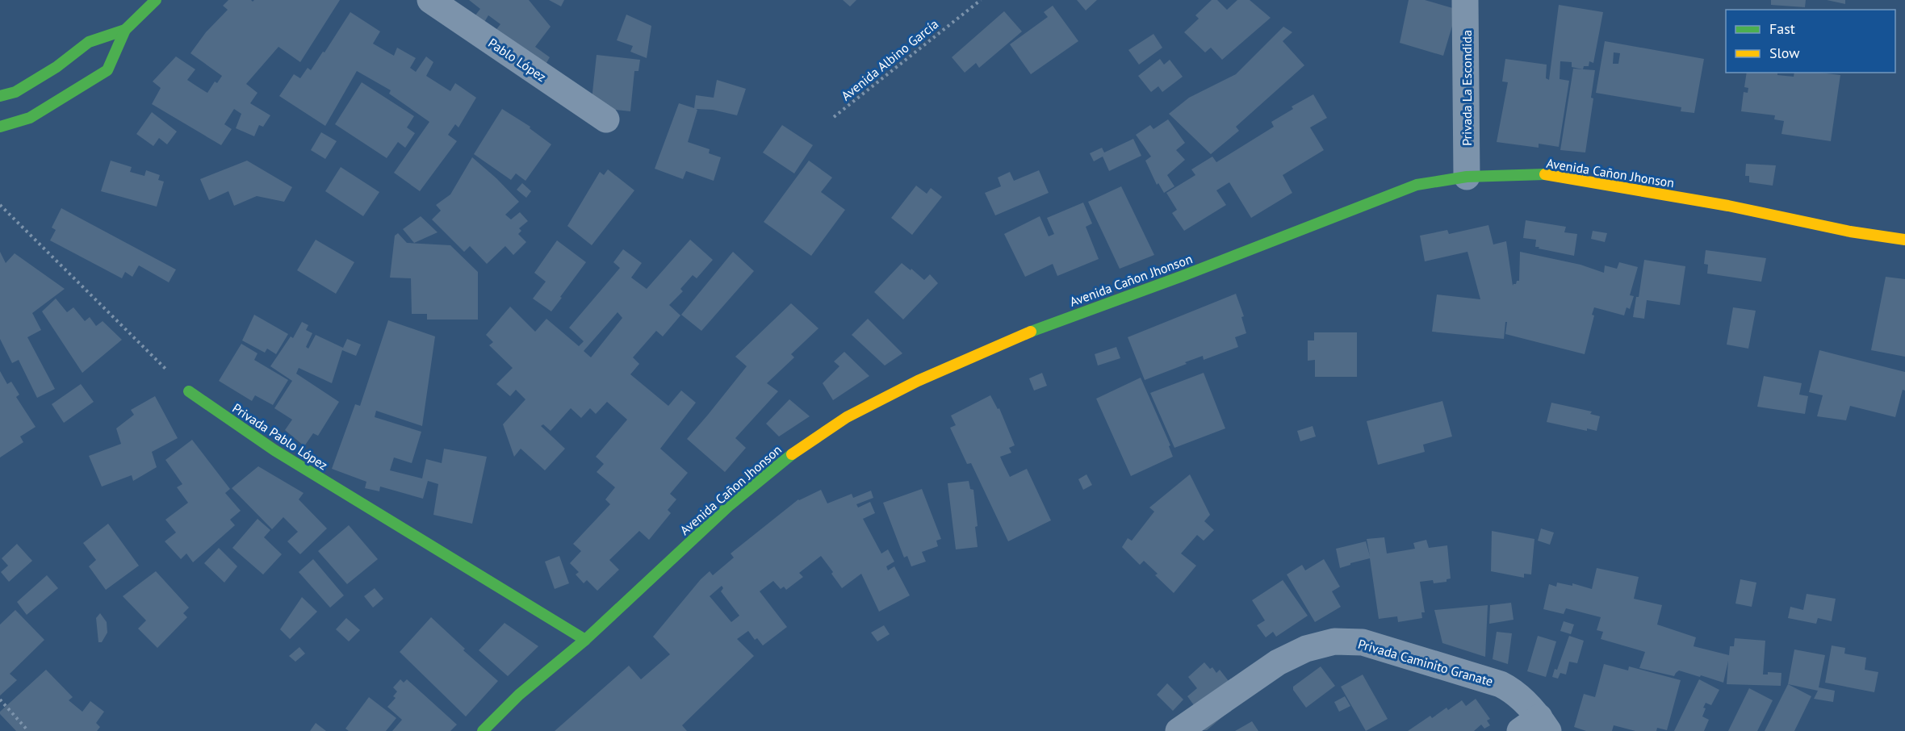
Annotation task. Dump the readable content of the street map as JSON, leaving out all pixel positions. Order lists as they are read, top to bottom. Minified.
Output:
{"streets":{"main road":["Avenida Cañon Jhonson","Privada Pablo López"],"street":["Pablo López","Privada La Escondida","Privada Caminito Granate"],"path":["Avenida Albino García"]},"crossings":[["Privada La Escondida","Avenida Cañon Jhonson"],["Avenida Cañon Jhonson","Privada Pablo López"]],"legend":["Fast","Slow"]}
